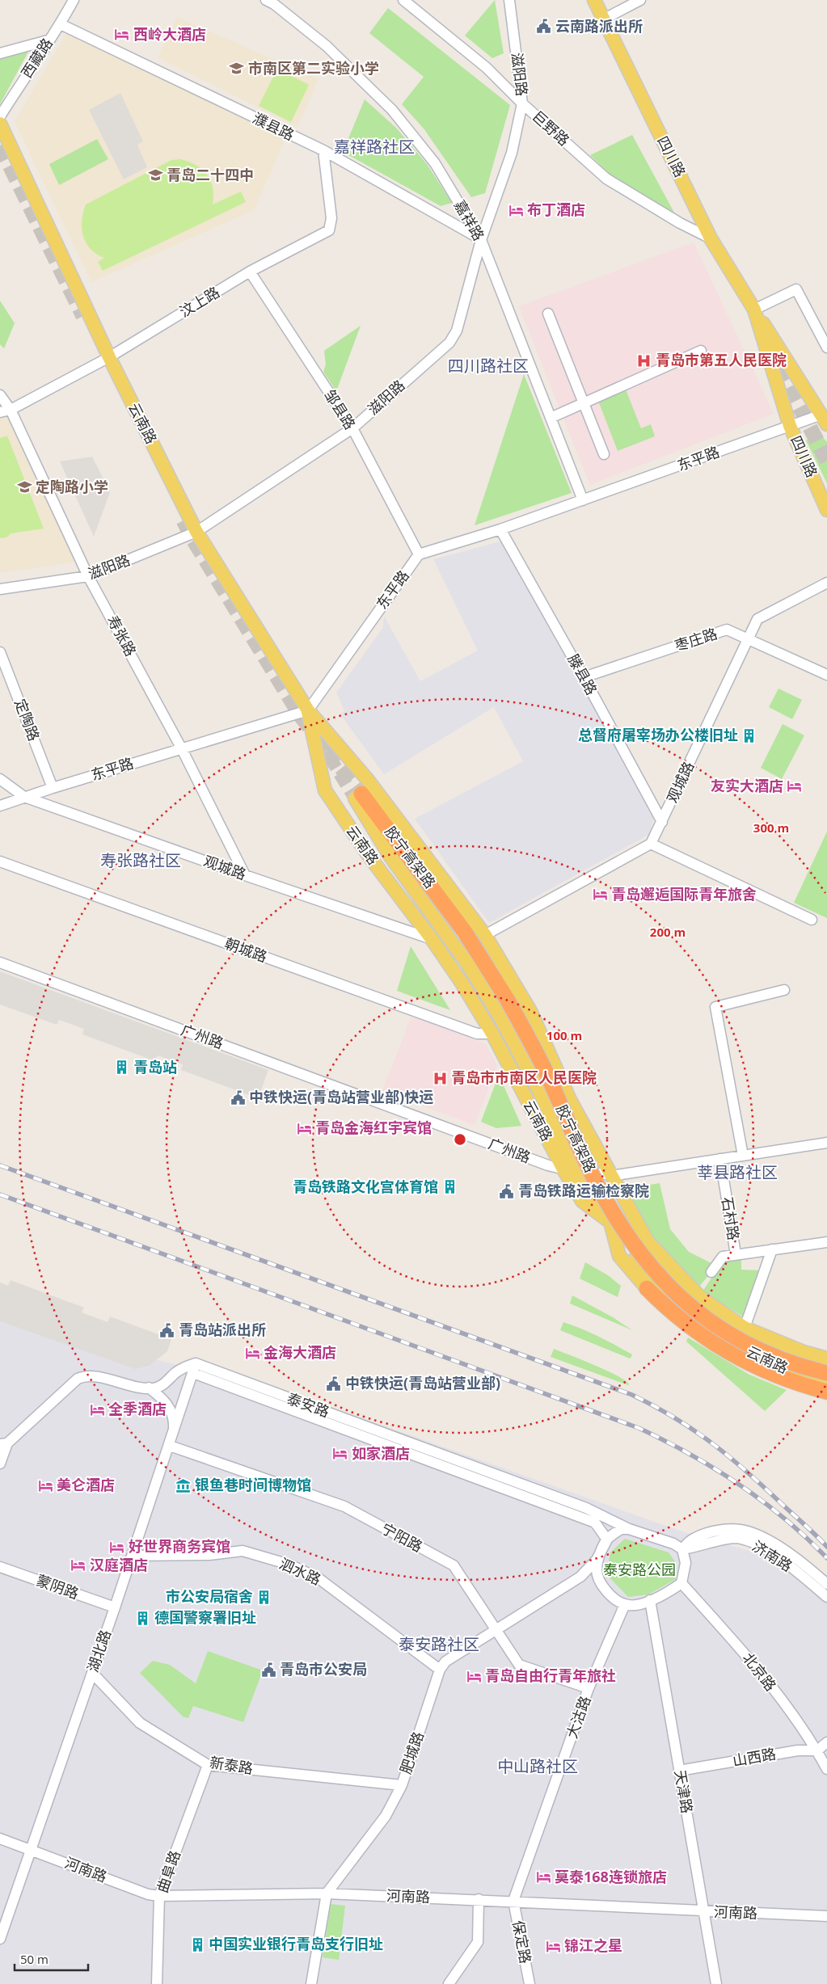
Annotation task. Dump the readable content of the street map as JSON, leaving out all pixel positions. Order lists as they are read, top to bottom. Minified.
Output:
{"streets":{"highway":["胶宁高架路"],"main road":["四川路","云南路"],"street":["西藏路","滋阳路","濮县路","巨野路","嘉祥路","汶上路","邹县路","东平路","寿张路","枣庄路","滕县路","定陶路","观城路","朝城路","广州路","石村路","泰安路","宁阳路","济南路","泗水路","蒙阴路","湖北路","北京路","大沽路","肥城路","山西路","新泰路","天津路","河南路","曲阜路","保定路"]},"crossings":[["西藏路","濮县路"],["滋阳路","濮县路"],["滋阳路","巨野路"],["滋阳路","嘉祥路"],["滋阳路","邹县路"],["滋阳路","云南路"],["滋阳路","寿张路"],["濮县路","嘉祥路"],["濮县路","汶上路"],["巨野路","四川路"],["四川路","东平路"],["嘉祥路","东平路"],["汶上路","邹县路"],["汶上路","云南路"],["汶上路","寿张路"],["邹县路","东平路"],["云南路","东平路"],["云南路","观城路"],["云南路","朝城路"],["云南路","广州路"],["东平路","寿张路"],["东平路","滕县路"],["东平路","定陶路"],["东平路","观城路"],["寿张路","观城路"],["枣庄路","滕县路"],["枣庄路","观城路"],["滕县路","观城路"],["广州路","石村路"],["泰安路","济南路"],["泰安路","湖北路"],["泰安路","北京路"],["泰安路","大沽路"],["泰安路","肥城路"],["泰安路","天津路"],["宁阳路","湖北路"],["宁阳路","大沽路"],["宁阳路","肥城路"],["济南路","北京路"],["济南路","大沽路"],["济南路","肥城路"],["济南路","天津路"],["泗水路","湖北路"],["泗水路","肥城路"],["蒙阴路","湖北路"],["湖北路","新泰路"],["湖北路","河南路"],["北京路","大沽路"],["北京路","肥城路"],["北京路","山西路"],["北京路","天津路"],["大沽路","肥城路"],["大沽路","天津路"],["大沽路","河南路"],["大沽路","保定路"],["肥城路","新泰路"],["肥城路","天津路"],["肥城路","河南路"],["山西路","天津路"],["新泰路","曲阜路"],["天津路","河南路"],["河南路","曲阜路"],["河南路","保定路"]],"districts":["嘉祥路社区","四川路社区","寿张路社区","莘县路社区","泰安路社区","中山路社区"],"parks":["泰安路公园"],"places":{"public building":["云南路派出所","中铁快运(青岛站营业部)快运","青岛铁路运输检察院","青岛站派出所","中铁快运(青岛站营业部)","青岛市公安局"],"hotel":["西岭大酒店","布丁酒店","友实大酒店","青岛邂逅国际青年旅舍","青岛金海红宇宾馆","金海大酒店","全季酒店","如家酒店","美仑酒店","好世界商务宾馆","汉庭酒店","青岛自由行青年旅社","莫泰168连锁旅店","锦江之星"],"school or university":["市南区第二实验小学","青岛二十四中","定陶路小学"],"hospital":["青岛市第五人民医院","青岛市市南区人民医院"],"building":["总督府屠宰场办公楼旧址","青岛站","青岛铁路文化宫体育馆","市公安局宿舍","德国警察署旧址","中国实业银行青岛支行旧址"],"museum":["银鱼巷时间博物馆"]},"scale_bar":"50 m","rings":["300 m","200 m","100 m"]}
